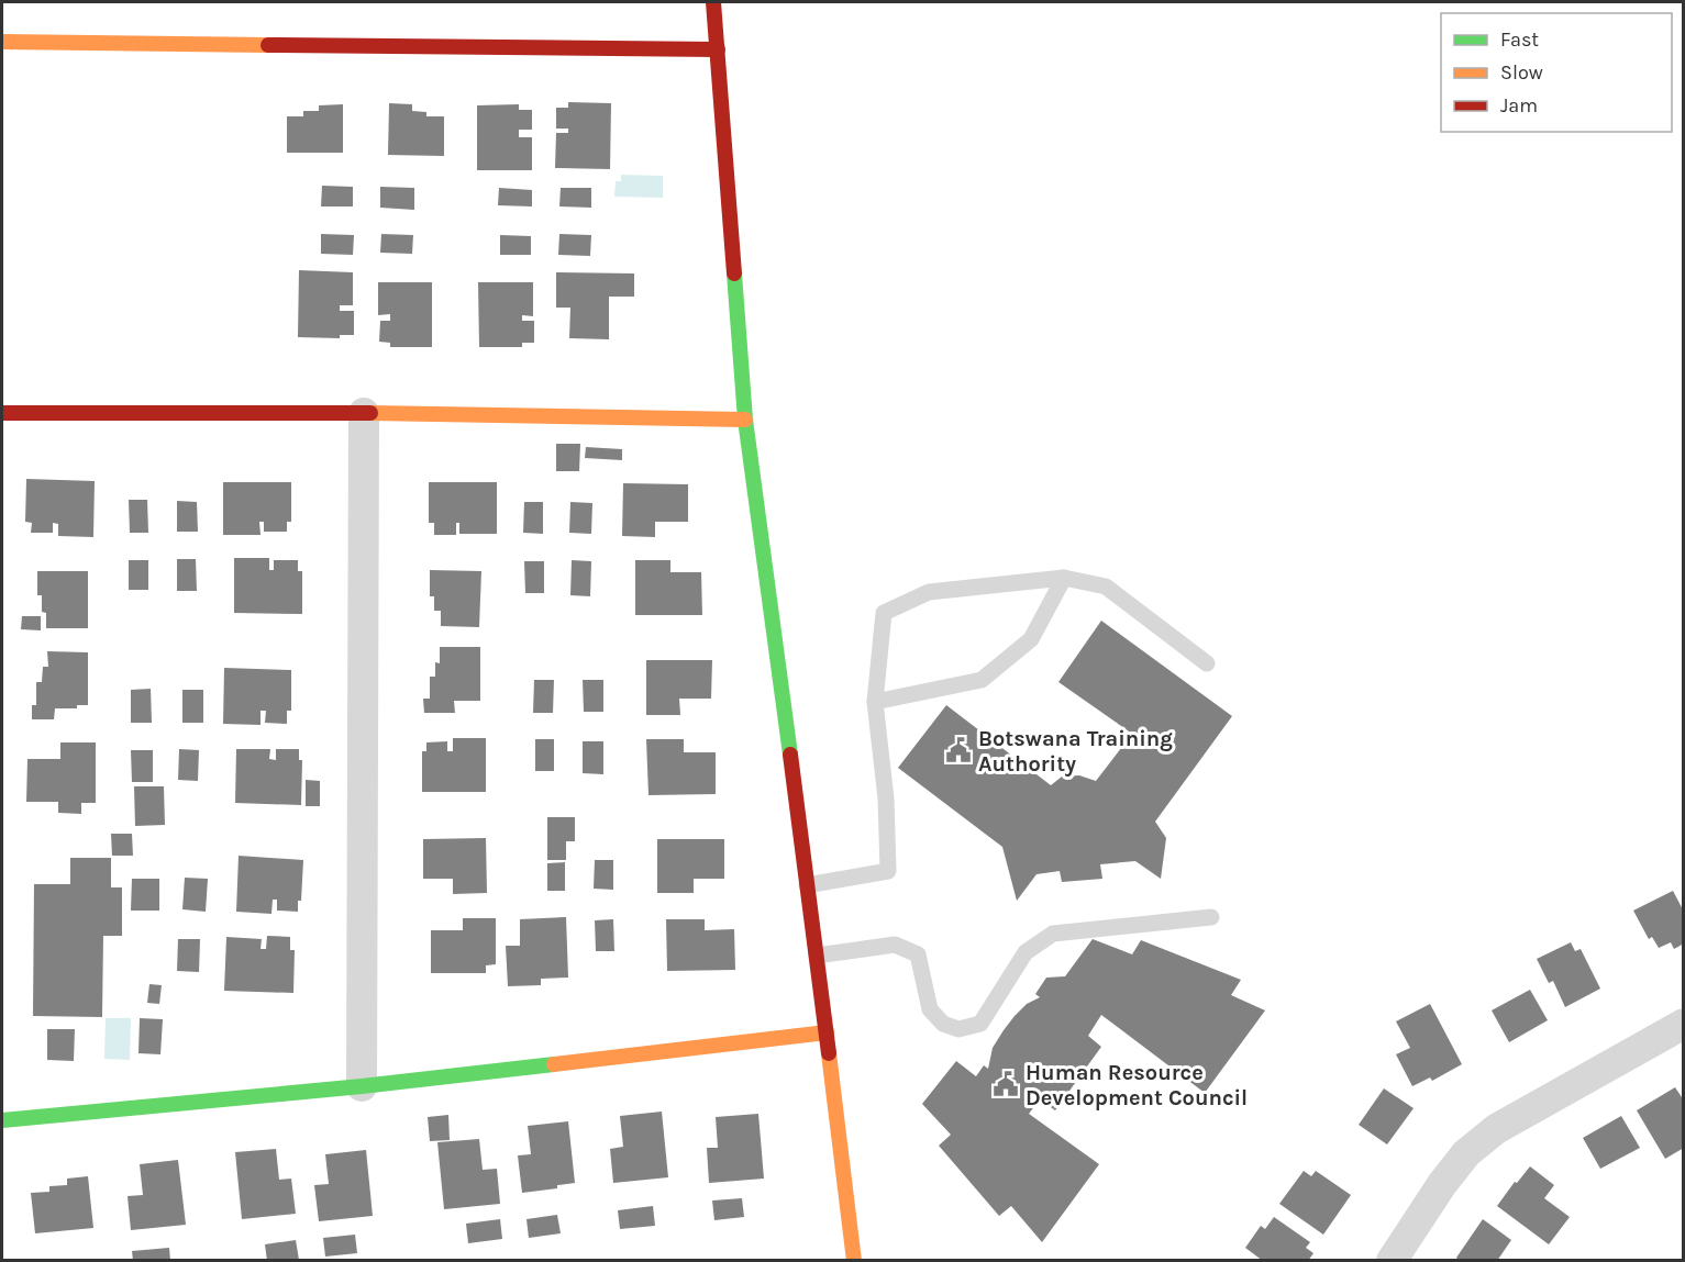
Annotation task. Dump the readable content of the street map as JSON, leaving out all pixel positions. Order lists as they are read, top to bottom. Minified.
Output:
{"places":{"public building":["Botswana Training Authority","Human Resource Development Council"]},"legend":["Fast","Slow","Jam"]}
